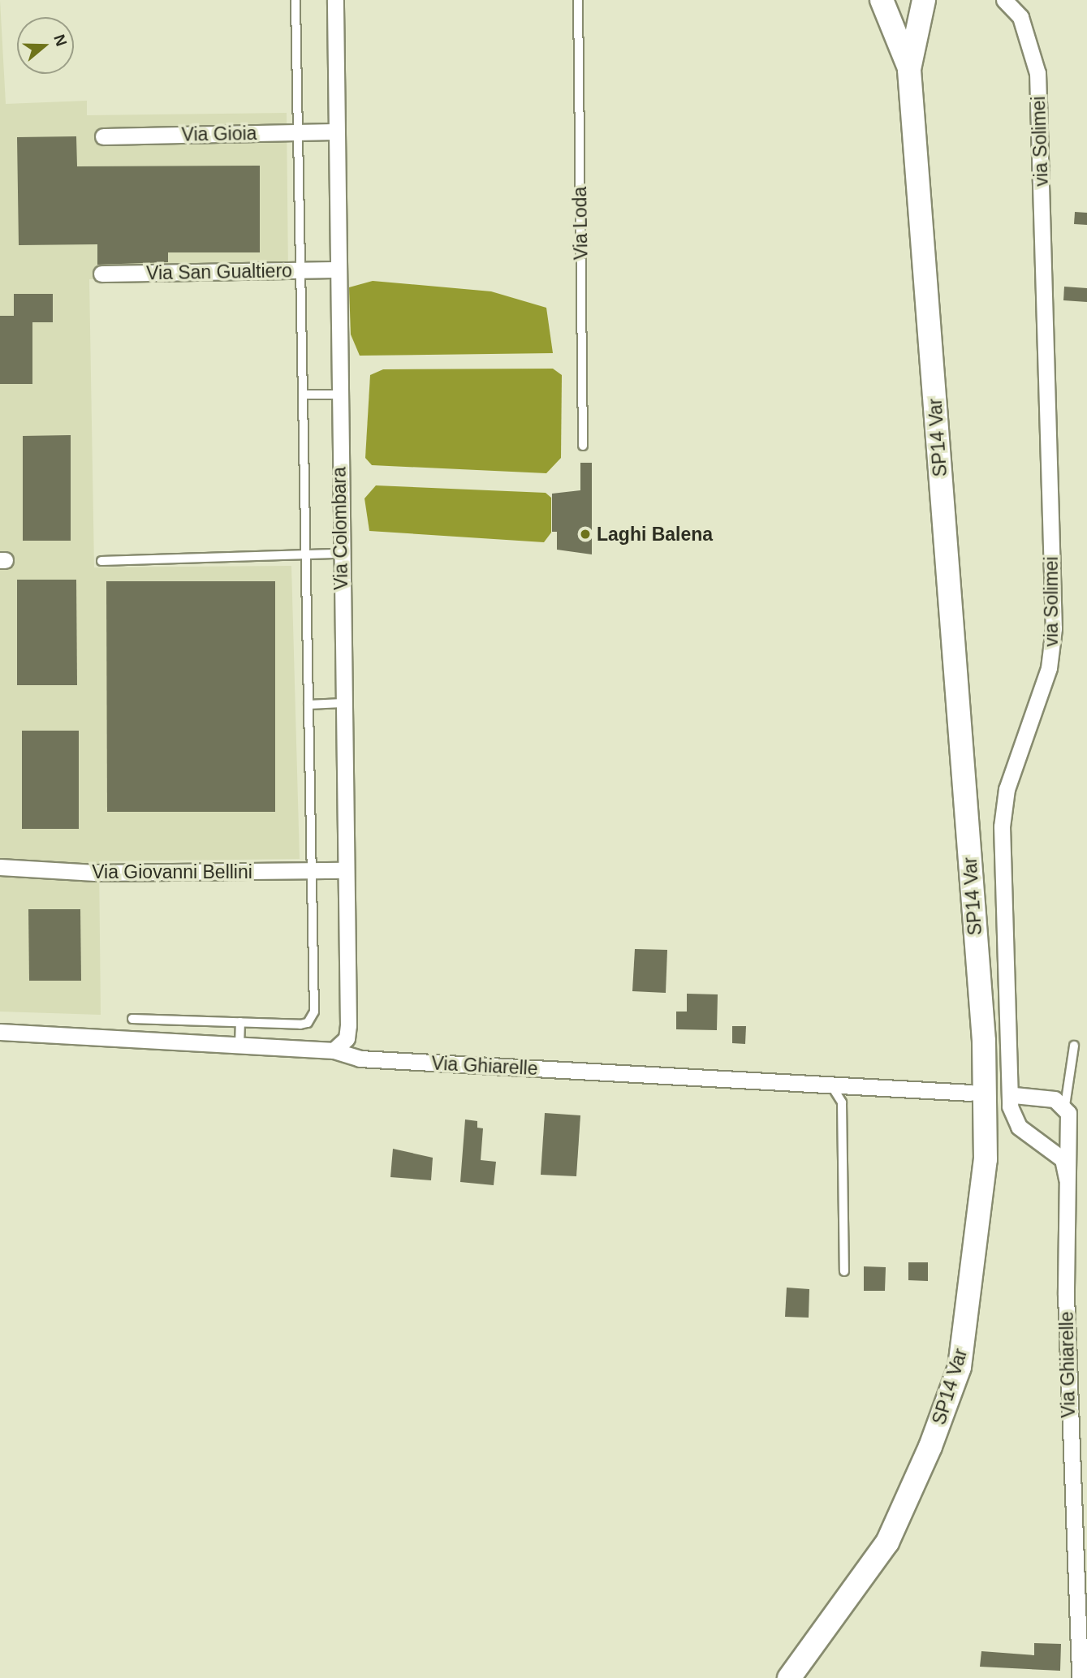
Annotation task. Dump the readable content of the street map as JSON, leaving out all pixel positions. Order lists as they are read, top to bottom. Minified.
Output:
{"streets":{"main road":["SP14 Var"],"street":["Via Gioia","via Solimei","Via San Gualtiero","Via Colombara","Via Giovanni Bellini","Via Ghiarelle"],"lane":["Via Loda"]},"crossings":[["Via Gioia","Via Colombara"],["via Solimei","Via Ghiarelle"],["Via San Gualtiero","Via Colombara"],["Via Colombara","Via Giovanni Bellini"],["Via Colombara","Via Ghiarelle"]],"places":["Laghi Balena"],"north":"right"}
